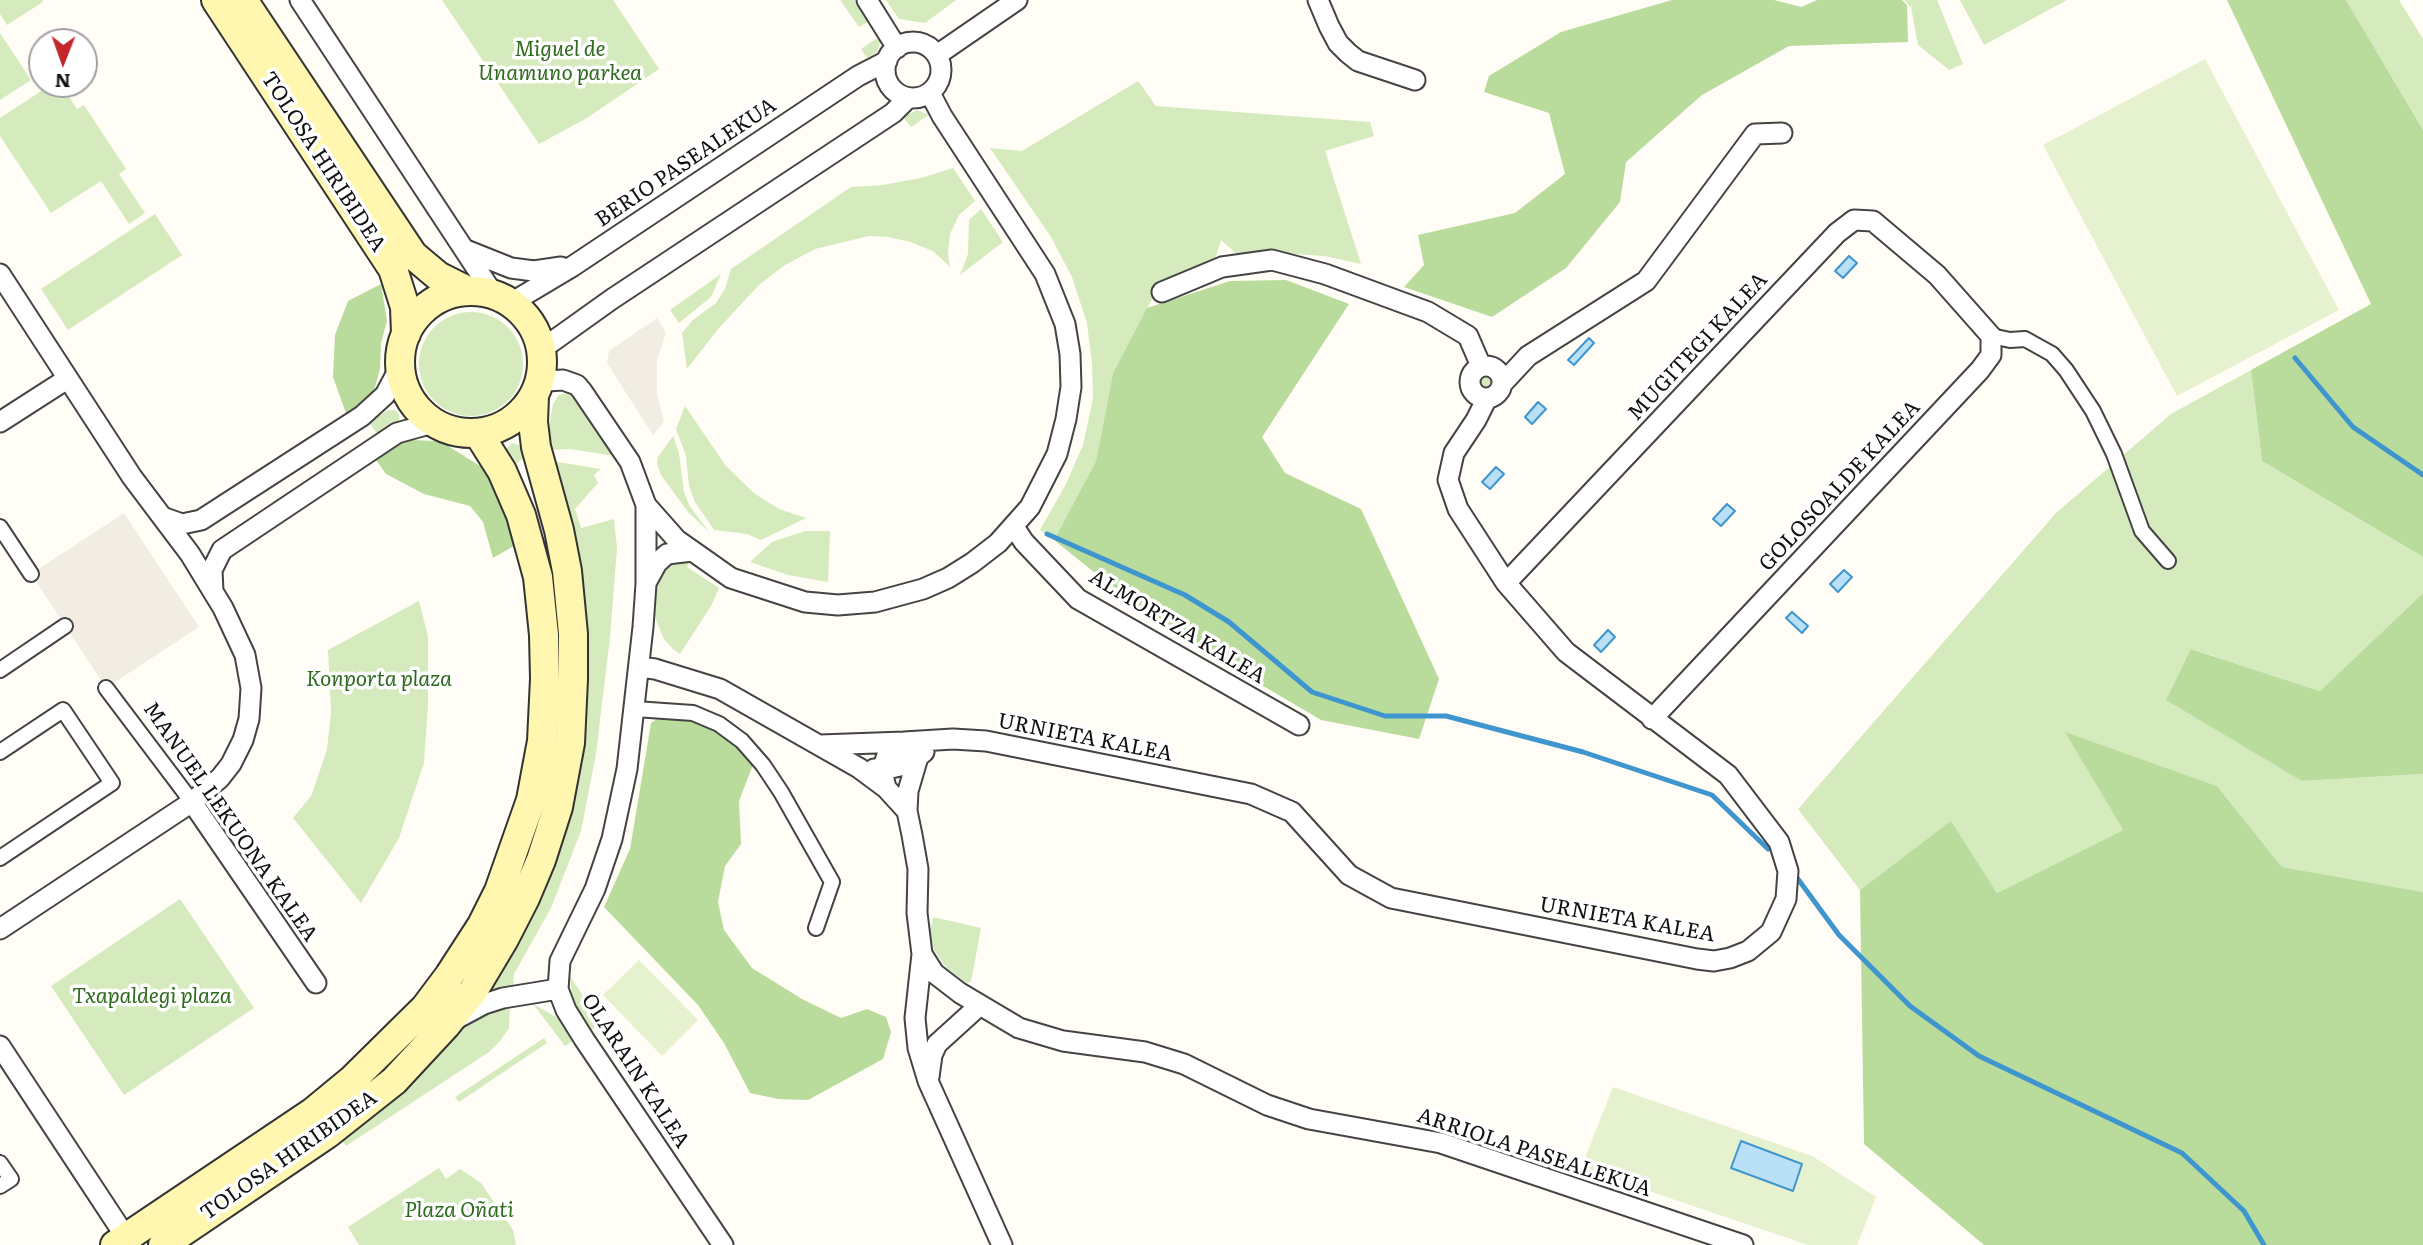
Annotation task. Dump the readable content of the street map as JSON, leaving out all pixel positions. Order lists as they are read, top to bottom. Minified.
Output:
{"streets":{"main road":["TOLOSA HIRIBIDEA"],"street":["BERIO PASEALEKUA","MUGITEGI KALEA","GOLOSOALDE KALEA","ALMORTZA KALEA","URNIETA KALEA","MANUEL LEKUONA KALEA","OLARAIN KALEA","ARRIOLA PASEALEKUA"]},"crossings":[["TOLOSA HIRIBIDEA","BERIO PASEALEKUA"],["MUGITEGI KALEA","GOLOSOALDE KALEA"],["MUGITEGI KALEA","URNIETA KALEA"],["GOLOSOALDE KALEA","URNIETA KALEA"]],"parks":["Miguel de Unamuno parkea","Konporta plaza","Txapaldegi plaza","Plaza Oñati"],"north":"bottom"}
